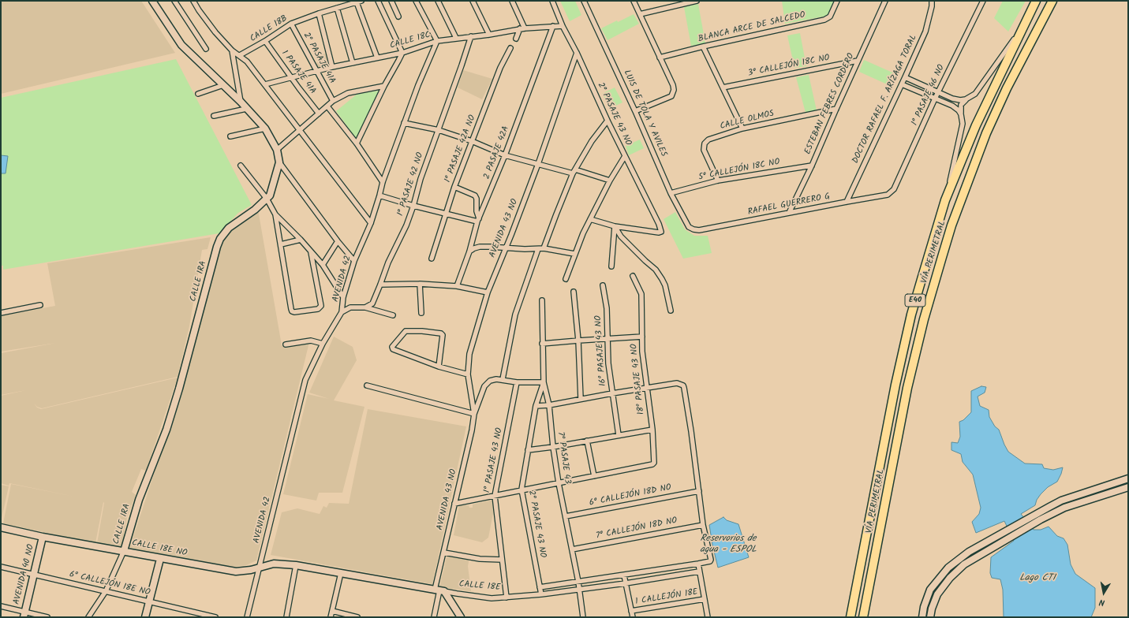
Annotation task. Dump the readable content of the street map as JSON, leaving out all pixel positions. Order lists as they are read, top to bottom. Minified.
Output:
{"streets":{"highway":["VÍA PERIMETRAL","E40"],"street":["BLANCA ARCE DE SALCEDO","CALLE 18B","CALLE 18C","2° PASAJE 41A","3° CALLEJÓN 18C NO","1 PASAJE 41A","1° PASAJE 46 NO","DOCTOR RAFAEL F. ARÍZAGA TORAL","ESTEBAN FEBRES CORDERO","LUIS DE TOLA Y AVILES","2° PASAJE 43 NO","CALLE OLMOS","1° PASAJE 42A NO","2 PASAJE 42A","5° CALLEJÓN 18C NO","1° PASAJE 42 NO","RAFAEL GUERRERO G","AVENIDA 43 NO","AVENIDA 42","CALLE 1RA","16° PASAJE 43 NO","18° PASAJE 43 NO","7° PASAJE 43","1° PASAJE 43 NO","6° CALLEJÓN 18D NO","7° CALLEJÓN 18D NO","CALLE 18E NO","AVENIDA 40 NO","6° CALLEJÓN 18E NO","CALLE 18E","1 CALLEJÓN 18E"]},"crossings":[["CALLE 18B","2° PASAJE 41A"],["CALLE 18B","1 PASAJE 41A"],["CALLE 18C","2° PASAJE 41A"],["CALLE 18C","1 PASAJE 41A"],["CALLE 18C","2° PASAJE 43 NO"],["CALLE 18C","2 PASAJE 42A"],["CALLE 18C","1° PASAJE 42 NO"],["CALLE 18C","AVENIDA 42"],["3° CALLEJÓN 18C NO","ESTEBAN FEBRES CORDERO"],["1° PASAJE 46 NO","RAFAEL GUERRERO G"],["DOCTOR RAFAEL F. ARÍZAGA TORAL","RAFAEL GUERRERO G"],["ESTEBAN FEBRES CORDERO","CALLE OLMOS"],["ESTEBAN FEBRES CORDERO","5° CALLEJÓN 18C NO"],["ESTEBAN FEBRES CORDERO","RAFAEL GUERRERO G"],["LUIS DE TOLA Y AVILES","5° CALLEJÓN 18C NO"],["LUIS DE TOLA Y AVILES","RAFAEL GUERRERO G"],["2° PASAJE 43 NO","AVENIDA 43 NO"],["2° PASAJE 43 NO","7° PASAJE 43"],["2° PASAJE 43 NO","CALLE 18E"],["CALLE OLMOS","5° CALLEJÓN 18C NO"],["AVENIDA 43 NO","7° PASAJE 43"],["AVENIDA 43 NO","1° PASAJE 43 NO"],["AVENIDA 43 NO","CALLE 18E"],["AVENIDA 42","CALLE 18E NO"],["AVENIDA 42","CALLE 18E"],["CALLE 1RA","CALLE 18E NO"],["CALLE 1RA","6° CALLEJÓN 18E NO"],["7° PASAJE 43","6° CALLEJÓN 18D NO"],["7° PASAJE 43","7° CALLEJÓN 18D NO"],["7° PASAJE 43","CALLE 18E"],["1° PASAJE 43 NO","CALLE 18E"],["CALLE 18E NO","AVENIDA 40 NO"],["CALLE 18E NO","CALLE 18E"],["AVENIDA 40 NO","6° CALLEJÓN 18E NO"]],"water":["Reservorios de agua - ESPOL","Lago CTI"],"north":"bottom"}
